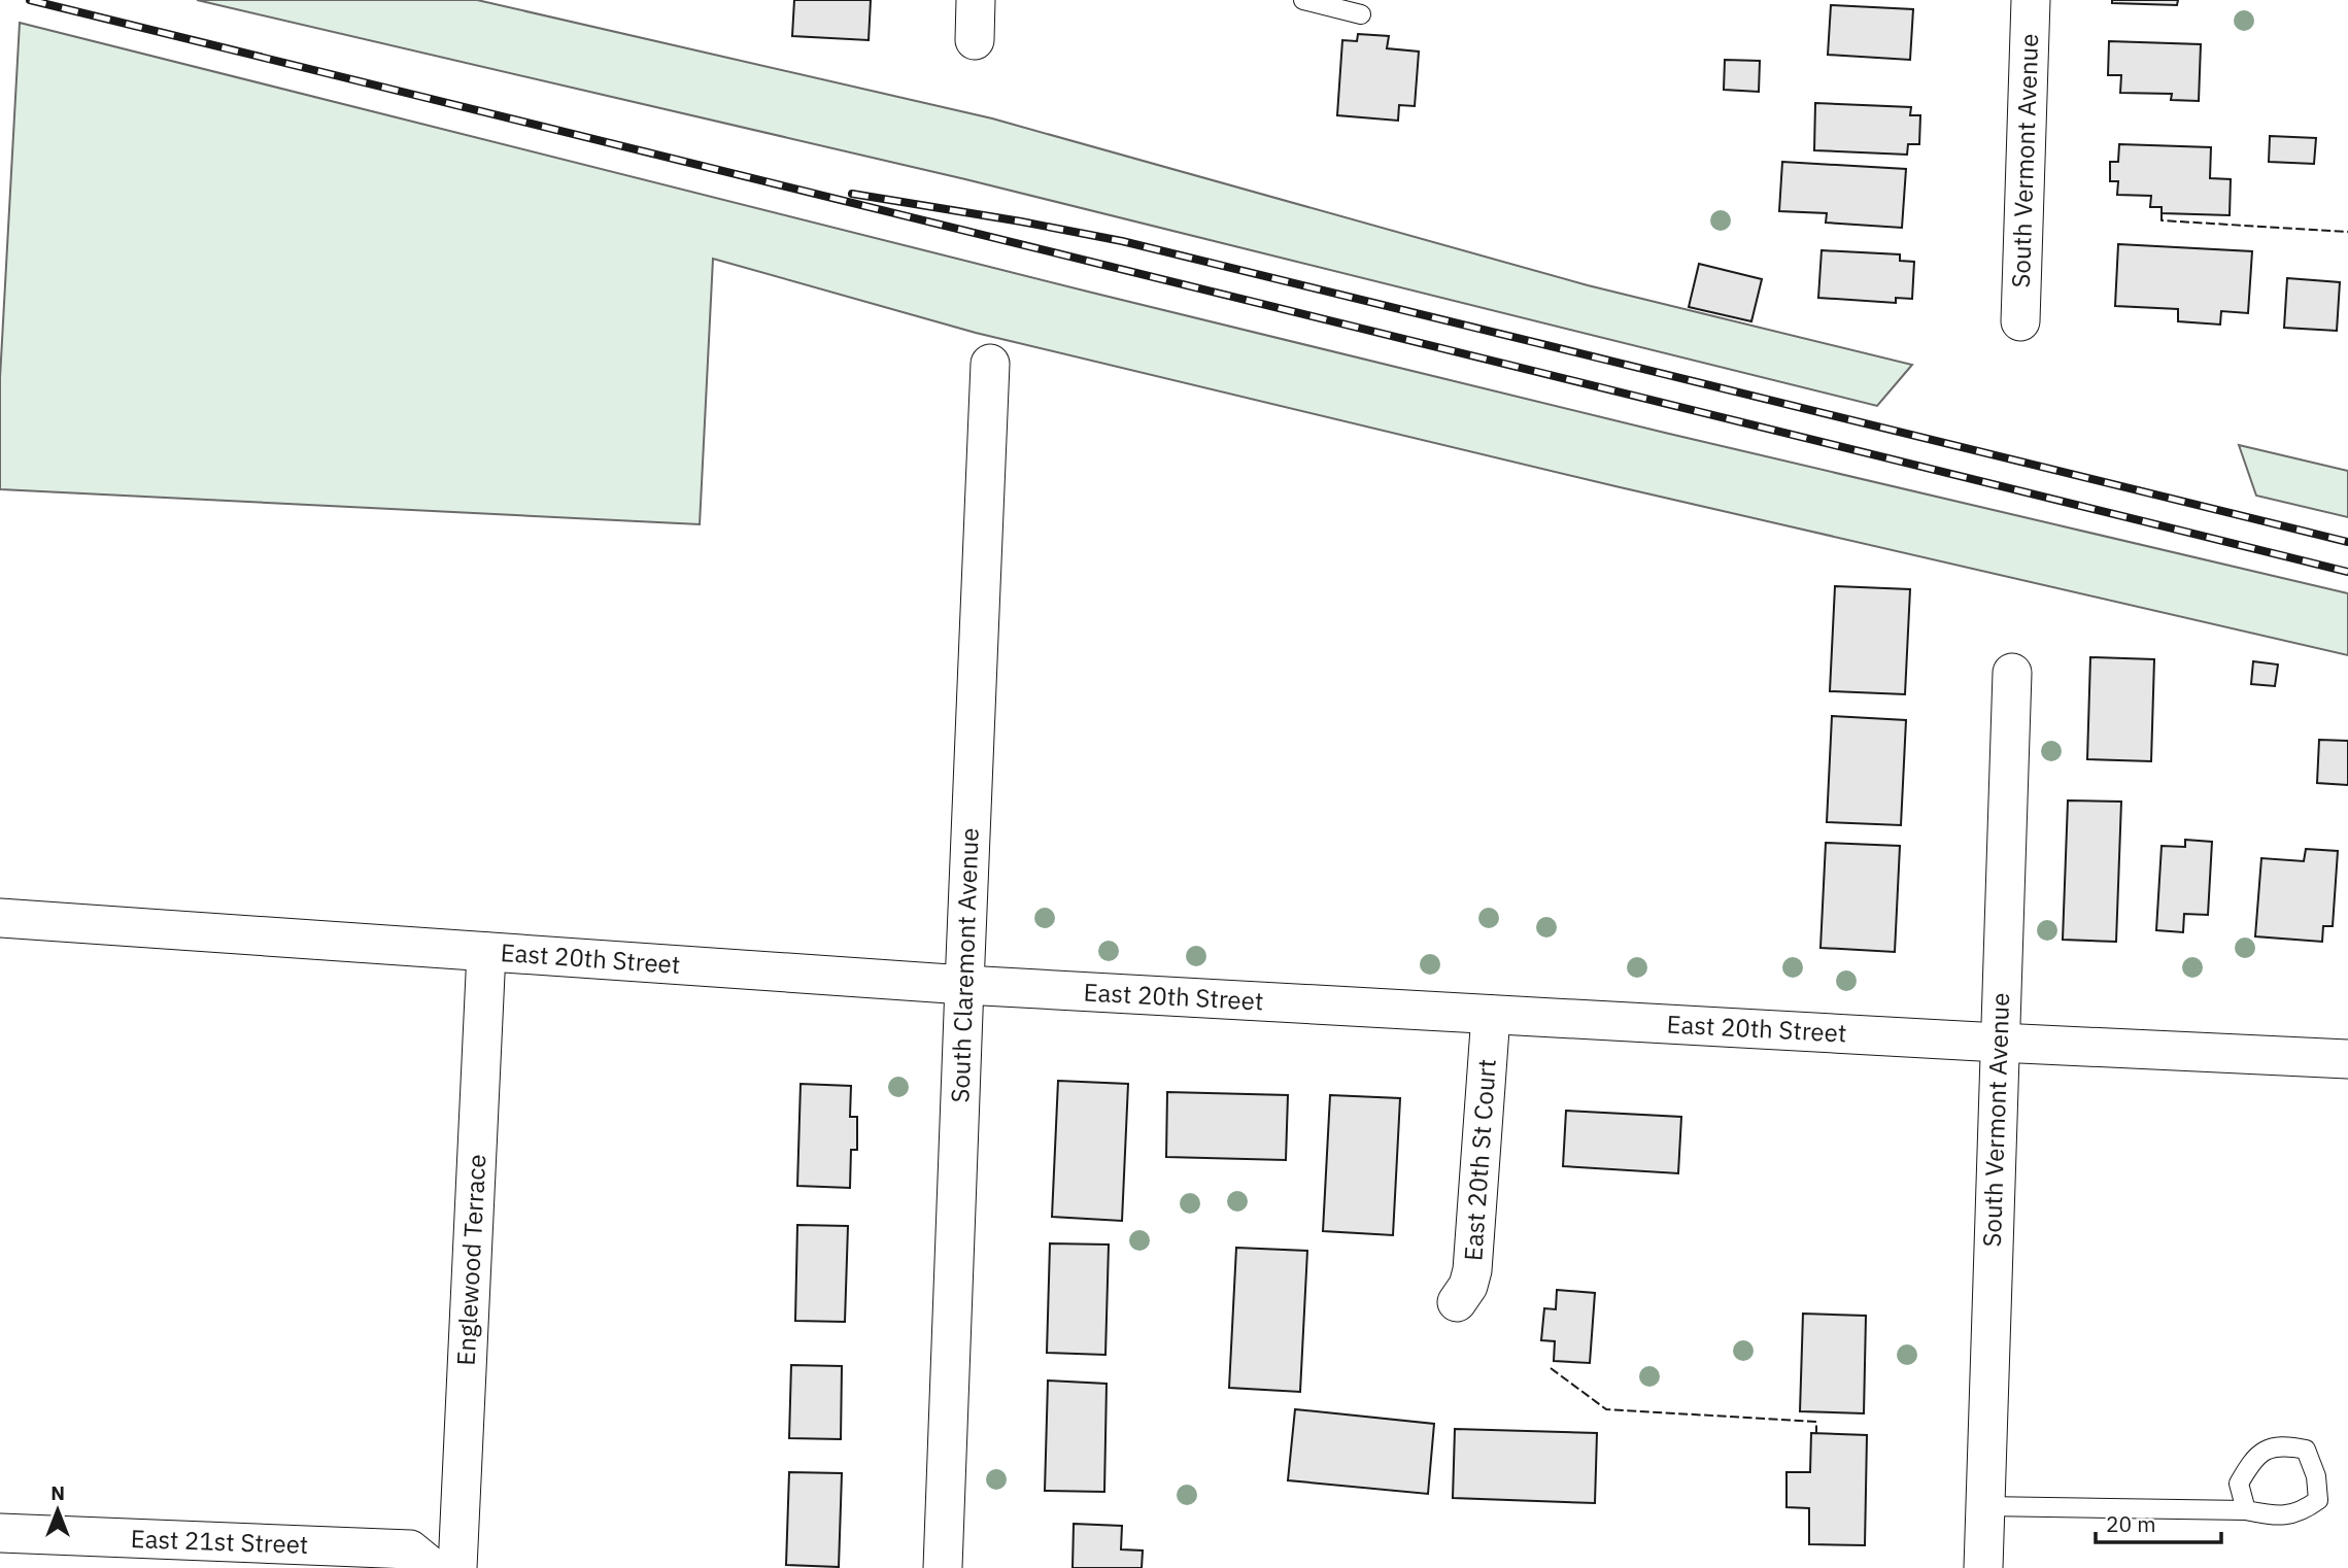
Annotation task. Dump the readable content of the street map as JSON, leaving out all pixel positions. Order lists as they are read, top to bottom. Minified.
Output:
{"streets":{"street":["South Vermont Avenue","East 20th Street","South Claremont Avenue","East 20th St Court","Englewood Terrace","East 21st Street"]},"crossings":[["South Vermont Avenue","East 20th Street"],["East 20th Street","South Claremont Avenue"],["East 20th Street","East 20th St Court"],["East 20th Street","Englewood Terrace"]],"scale_bar":"20 m","north":"top"}
